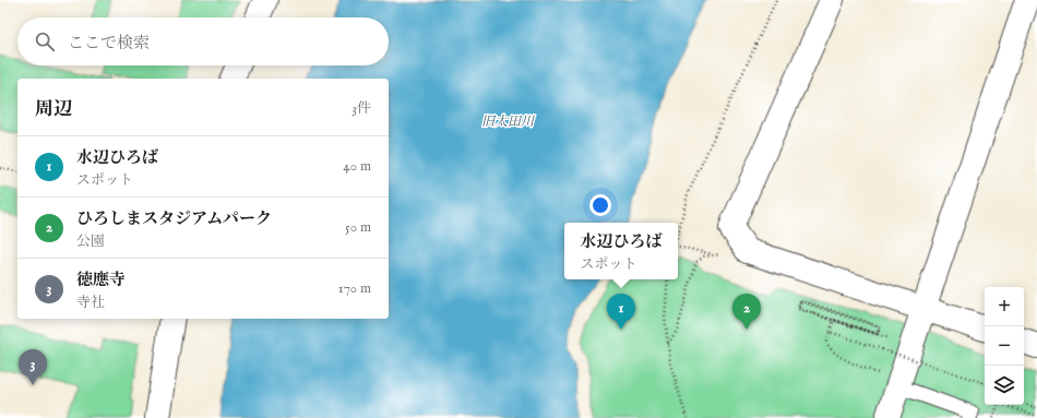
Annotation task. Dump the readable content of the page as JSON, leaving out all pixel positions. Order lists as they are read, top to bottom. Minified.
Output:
{"water":["旧太田川"],"page":{"search":"ここで検索","heading":["周辺","3件"],"list":[{"mark":"1","name":"水辺ひろば","note":"スポット","value":"40 m"},{"mark":"2","name":"ひろしまスタジアムパーク","note":"公園","value":"50 m"},{"mark":"3","name":"徳應寺","note":"寺社","value":"170 m"}],"popup":["水辺ひろば","スポット"],"map_buttons":["+","−"],"pins":["1","2","3"]}}
